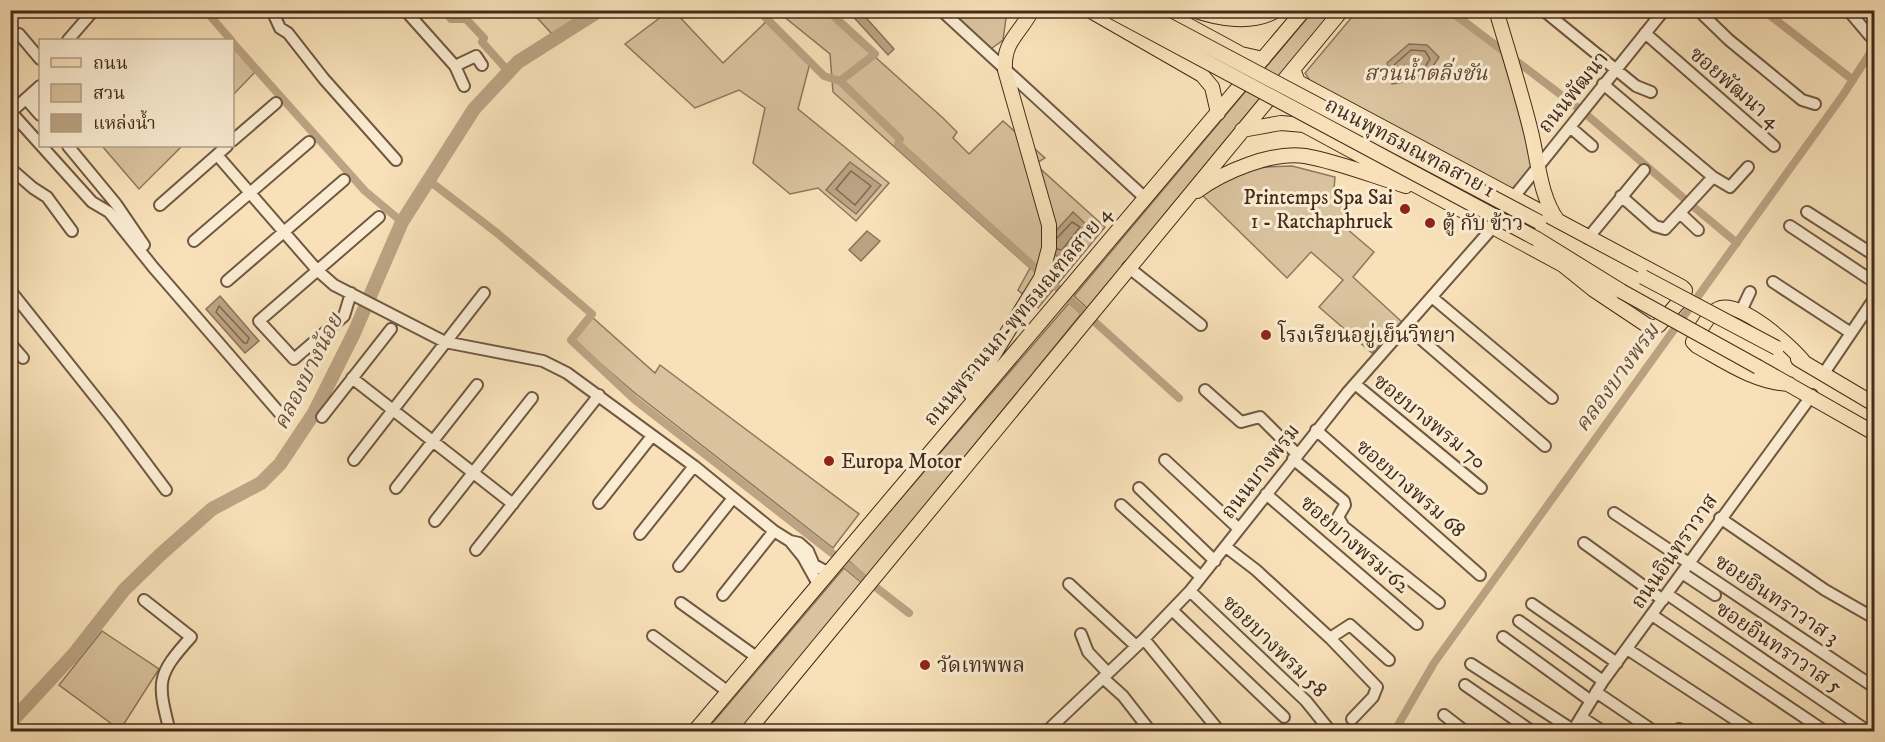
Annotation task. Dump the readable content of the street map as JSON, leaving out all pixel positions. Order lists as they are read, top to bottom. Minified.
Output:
{"streets":{"main road":["ถนนพุทธมณฑลสาย 1","ถนนพรานนก-พุทธมณฑลสาย 4"],"street":["ซอยพัฒนา 4","ถนนพัฒนา","ซอยบางพรม 70","ถนนบางพรม","ซอยบางพรม 68","ซอยบางพรม 62","ถนนอินทราวาส","ซอยอินทราวาส 3","ซอยบางพรม 58","ซอยอินทราวาส 5"]},"crossings":[["ซอยพัฒนา 4","ถนนพัฒนา"],["ถนนพุทธมณฑลสาย 1","ถนนอินทราวาส"],["ซอยบางพรม 70","ถนนบางพรม"],["ถนนบางพรม","ซอยบางพรม 68"],["ถนนบางพรม","ซอยบางพรม 62"],["ถนนบางพรม","ซอยบางพรม 58"],["ถนนอินทราวาส","ซอยอินทราวาส 3"],["ถนนอินทราวาส","ซอยอินทราวาส 5"]],"water":["คลองบางน้อย","คลองบางพรม"],"parks":["สวนน้ำตลิ่งชัน"],"places":["Printemps Spa Sai 1 - Ratchaphruek","ตู้ กับ ข้าว","โรงเรียนอยู่เย็นวิทยา","Europa Motor","วัดเทพพล"],"legend":["ถนน","สวน","แหล่งน้ำ"]}
